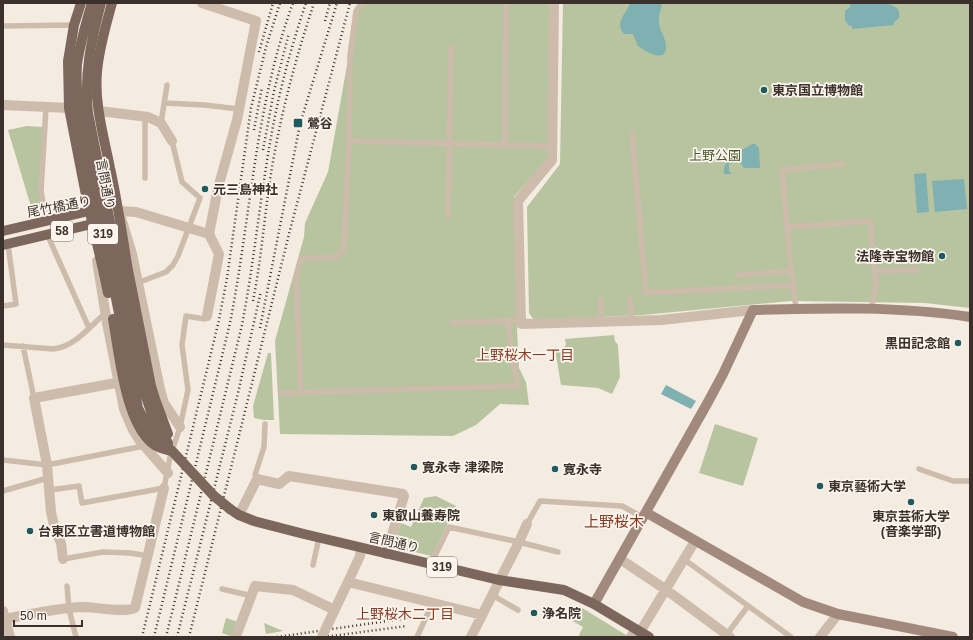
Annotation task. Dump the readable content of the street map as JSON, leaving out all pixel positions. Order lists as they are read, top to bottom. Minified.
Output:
{"streets":{"main road":["言問通り","尾竹橋通り","58","319"]},"districts":["上野桜木一丁目","上野桜木","上野桜木二丁目"],"parks":["上野公園"],"places":{"other":["東京国立博物館","元三島神社","法隆寺宝物館","黒田記念館","寛永寺 津梁院","寛永寺","東京藝術大学","東京芸術大学 (音楽学部)","東叡山養寿院","台東区立書道博物館","浄名院"],"transit":["鶯谷"]},"scale_bar":"50 m"}
